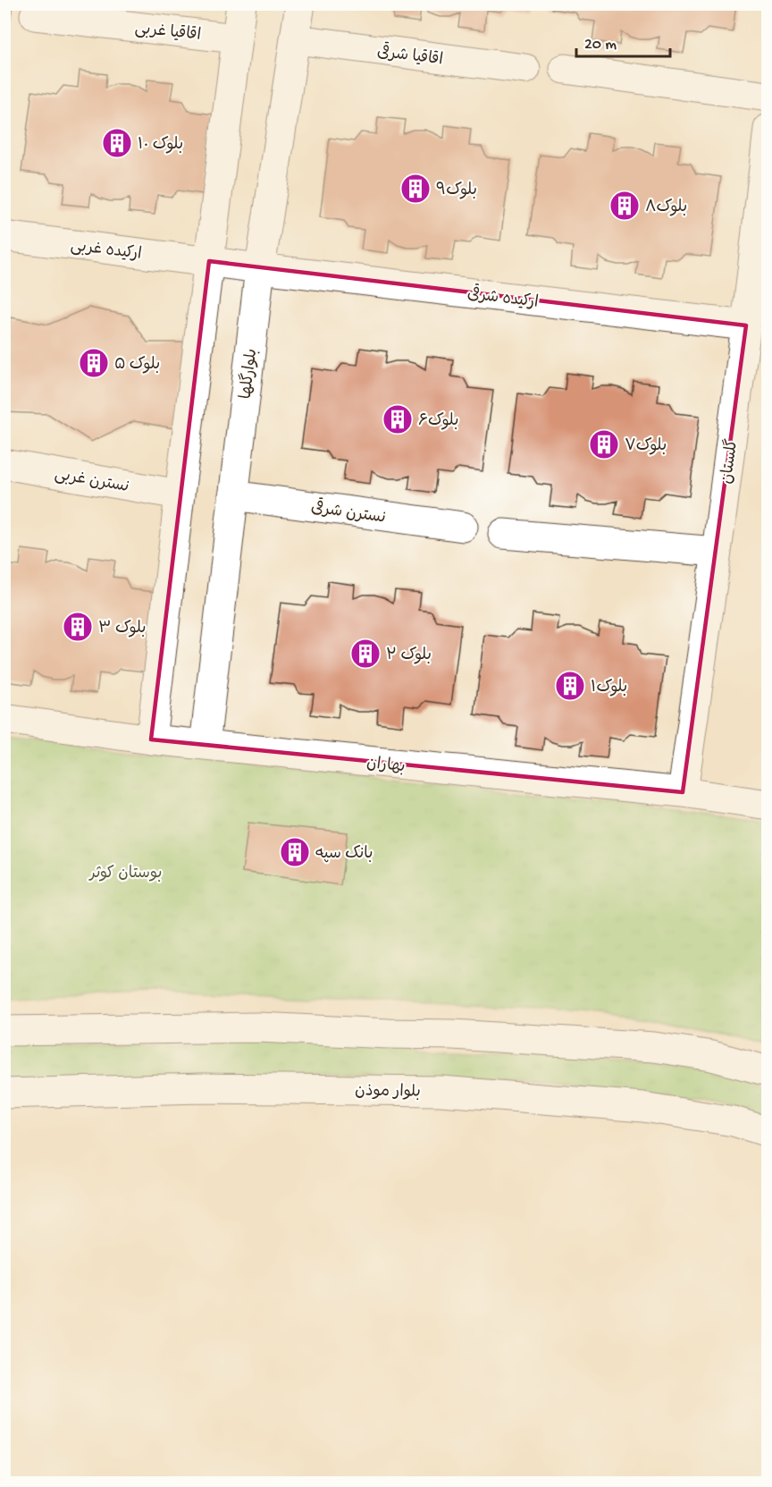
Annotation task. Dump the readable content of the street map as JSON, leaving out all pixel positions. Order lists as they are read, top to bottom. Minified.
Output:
{"streets":{"street":["اقاقیا غربی","اقاقیا شرقی","ارکیده غربی","ارکیده شرقی","بلوارگلها","گلستان","نسترن غربی","نسترن شرقی","بهاران","بلوار موذن"]},"crossings":[["اقاقیا شرقی","بلوارگلها"],["ارکیده غربی","ارکیده شرقی"],["ارکیده غربی","بلوارگلها"],["ارکیده شرقی","بلوارگلها"],["ارکیده شرقی","گلستان"],["بلوارگلها","نسترن شرقی"],["بلوارگلها","بهاران"],["گلستان","بهاران"]],"parks":["بوستان کوثر"],"places":{"building":["بلوک ۱۰","بلوک۹","بلوک۸","بلوک ۵","بلوک۶","بلوک۷","بلوک ۳","بلوک ۲","بلوک۱","بانک سپه"]},"scale_bar":"20 m"}
